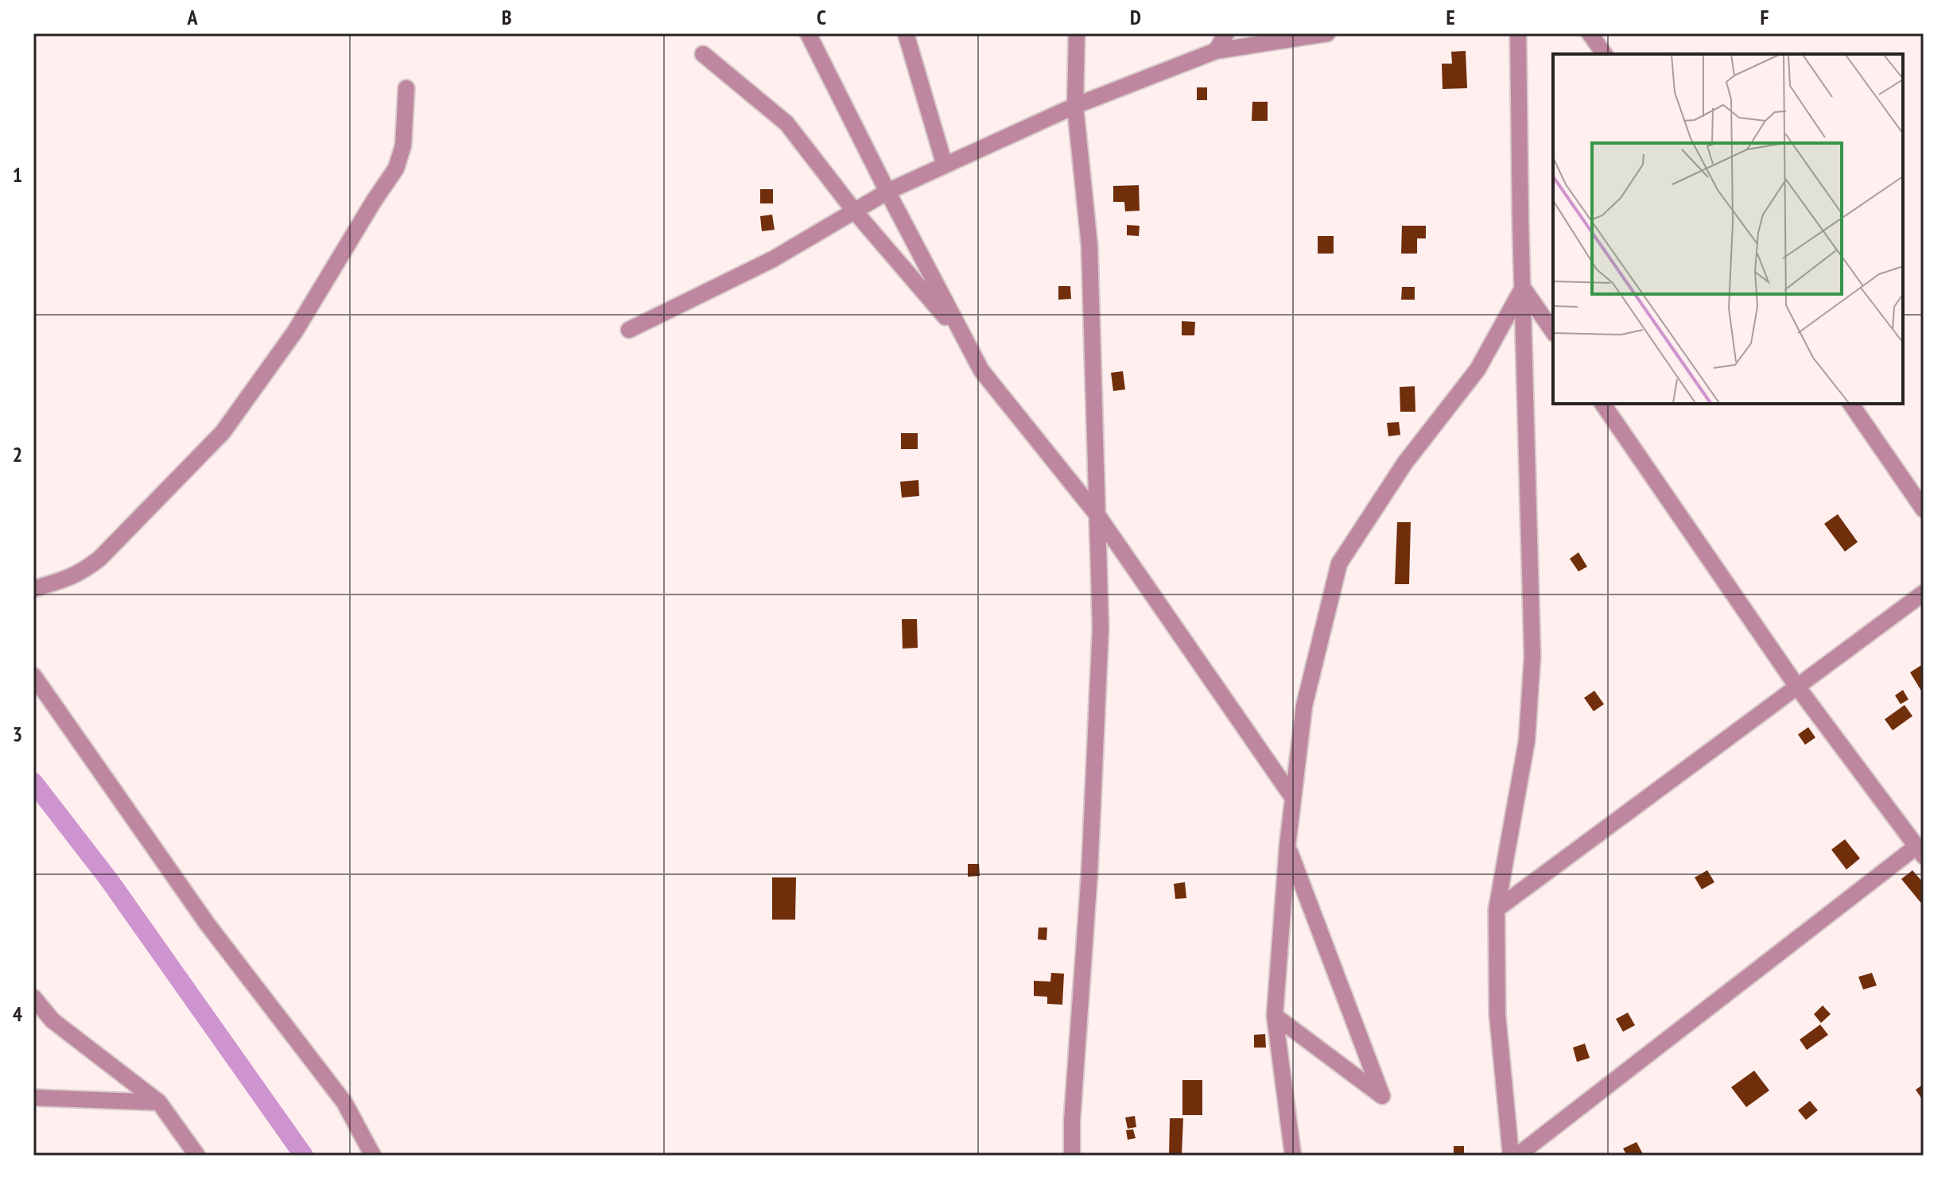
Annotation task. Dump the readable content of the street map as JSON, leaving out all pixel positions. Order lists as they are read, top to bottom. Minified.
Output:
{"grid":{"columns":["A","B","C","D","E","F"],"rows":["1","2","3","4"]}}
